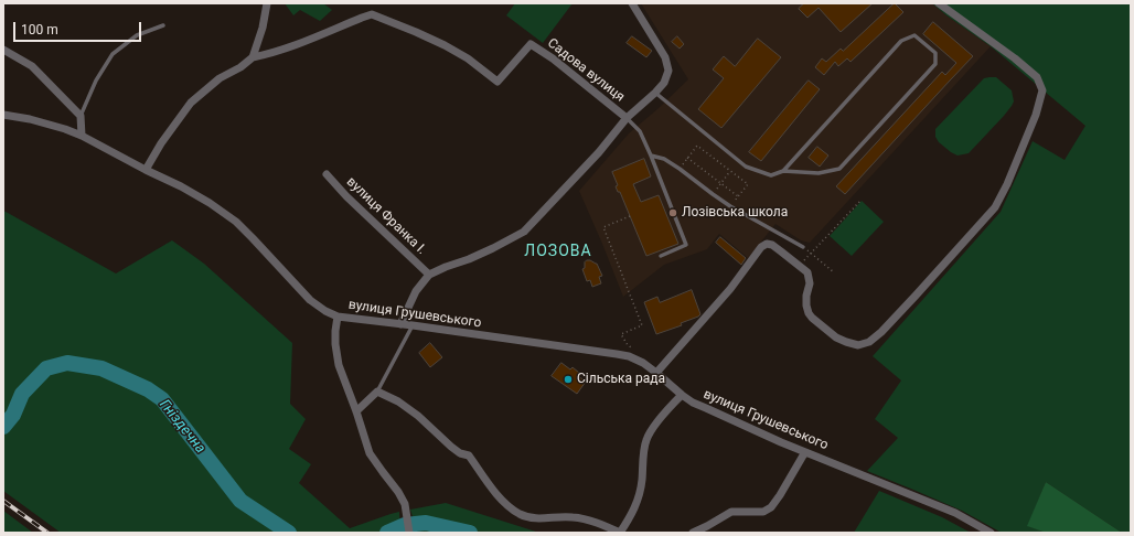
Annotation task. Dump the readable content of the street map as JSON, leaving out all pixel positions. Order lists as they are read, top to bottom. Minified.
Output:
{"streets":{"street":["Садова вулиця","вулиця Франка І.","вулиця Грушевського"]},"districts":["ЛОЗОВА"],"water":["Гніздечна"],"places":["Лозівська школа","Сільська рада"],"scale_bar":"100 m"}
